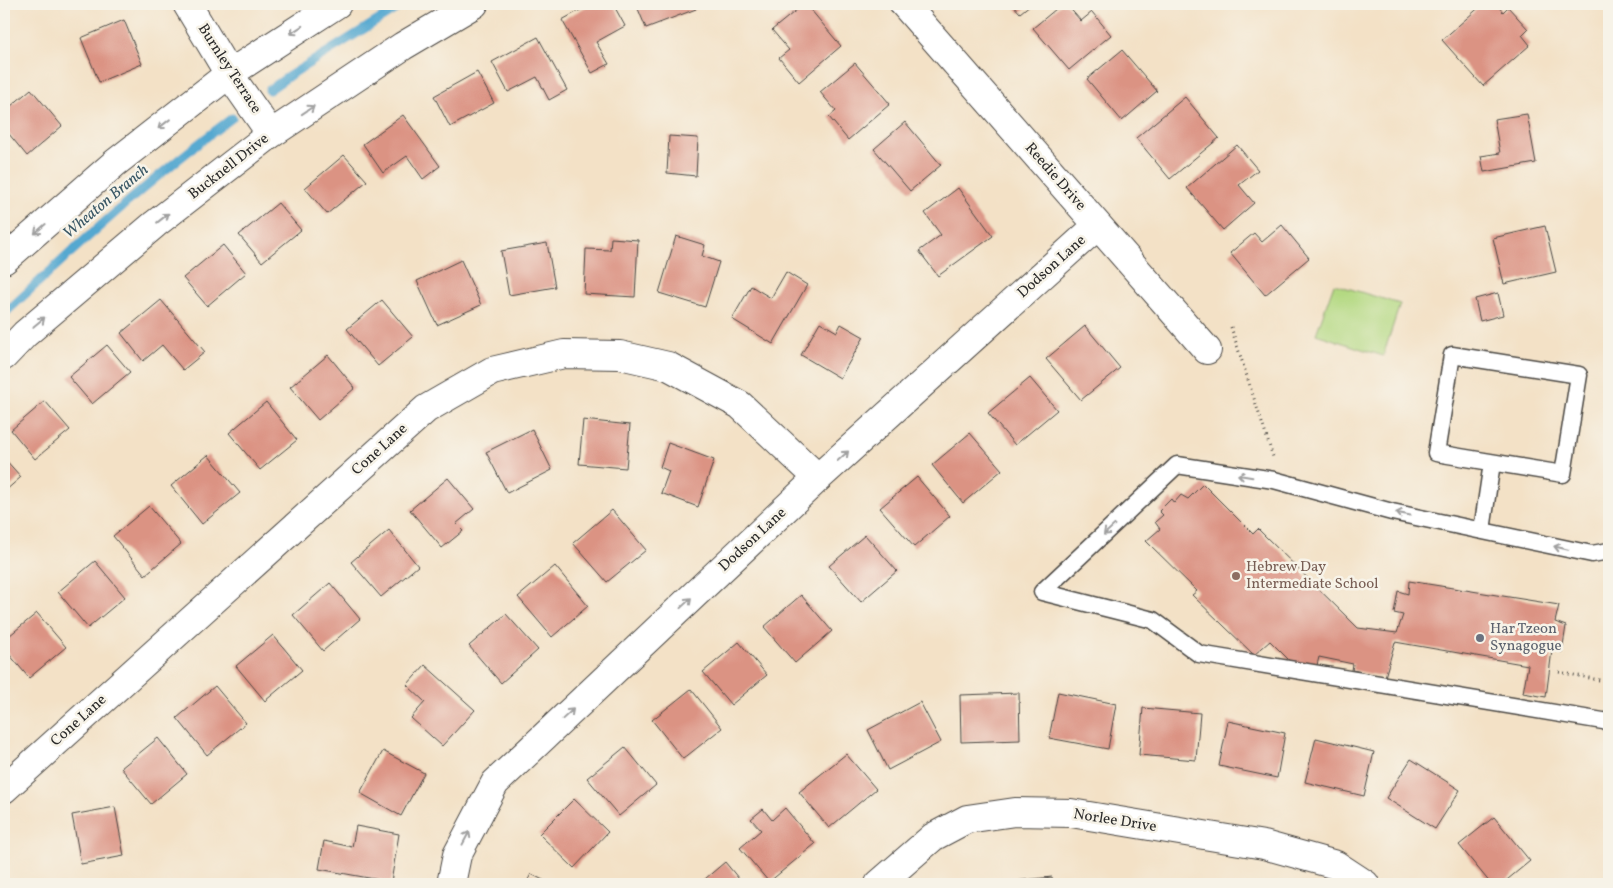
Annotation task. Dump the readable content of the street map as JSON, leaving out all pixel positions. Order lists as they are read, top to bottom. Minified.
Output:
{"streets":{"street":["Burnley Terrace","Bucknell Drive","Reedie Drive","Dodson Lane","Cone Lane","Norlee Drive"]},"crossings":[["Burnley Terrace","Bucknell Drive"],["Reedie Drive","Dodson Lane"],["Dodson Lane","Cone Lane"]],"one_way":["Dodson Lane"],"water":["Wheaton Branch"],"places":["Hebrew Day Intermediate School","Har Tzeon Synagogue"]}
